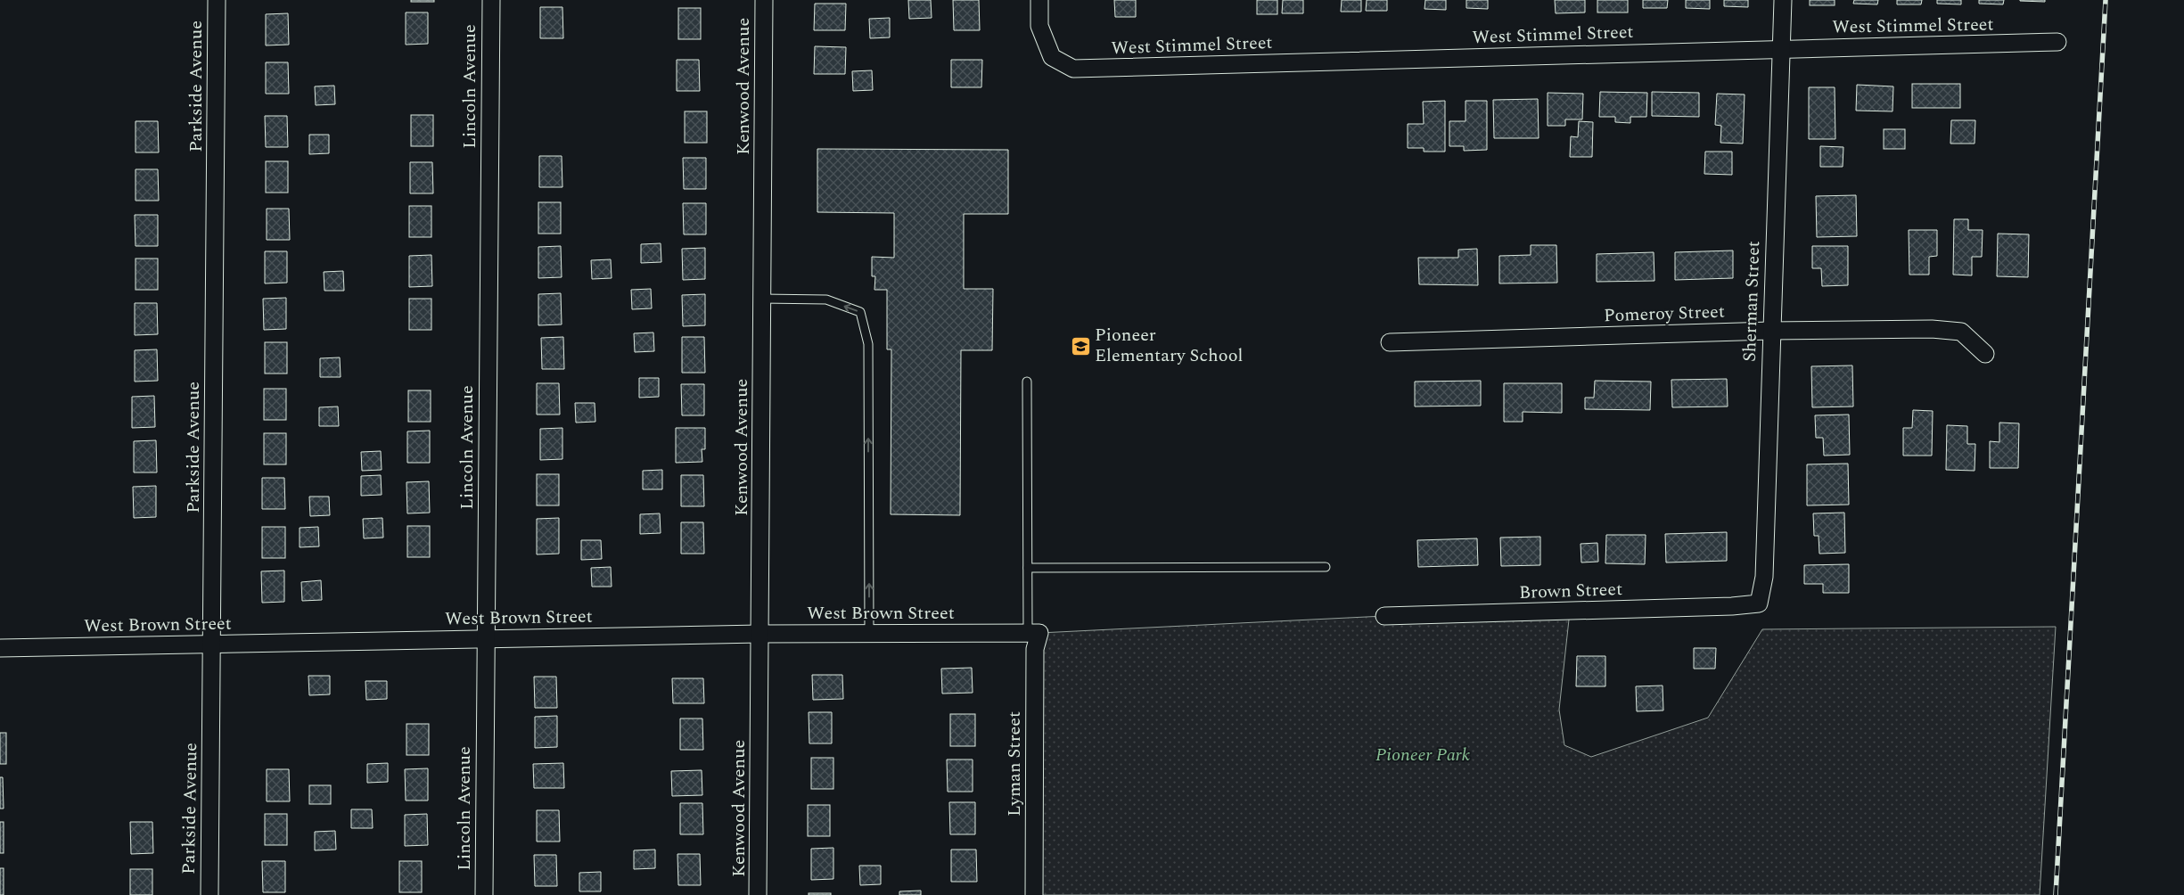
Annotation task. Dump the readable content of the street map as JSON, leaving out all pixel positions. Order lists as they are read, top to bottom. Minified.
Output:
{"streets":{"street":["West Stimmel Street","Parkside Avenue","Lincoln Avenue","Kenwood Avenue","Sherman Street","Pomeroy Street","Brown Street","West Brown Street","Lyman Street"]},"crossings":[["West Stimmel Street","Sherman Street"],["Parkside Avenue","West Brown Street"],["Lincoln Avenue","West Brown Street"],["Kenwood Avenue","West Brown Street"],["Sherman Street","Pomeroy Street"],["Sherman Street","Brown Street"],["West Brown Street","Lyman Street"]],"parks":["Pioneer Park"],"places":{"school or university":["Pioneer Elementary School"]}}
